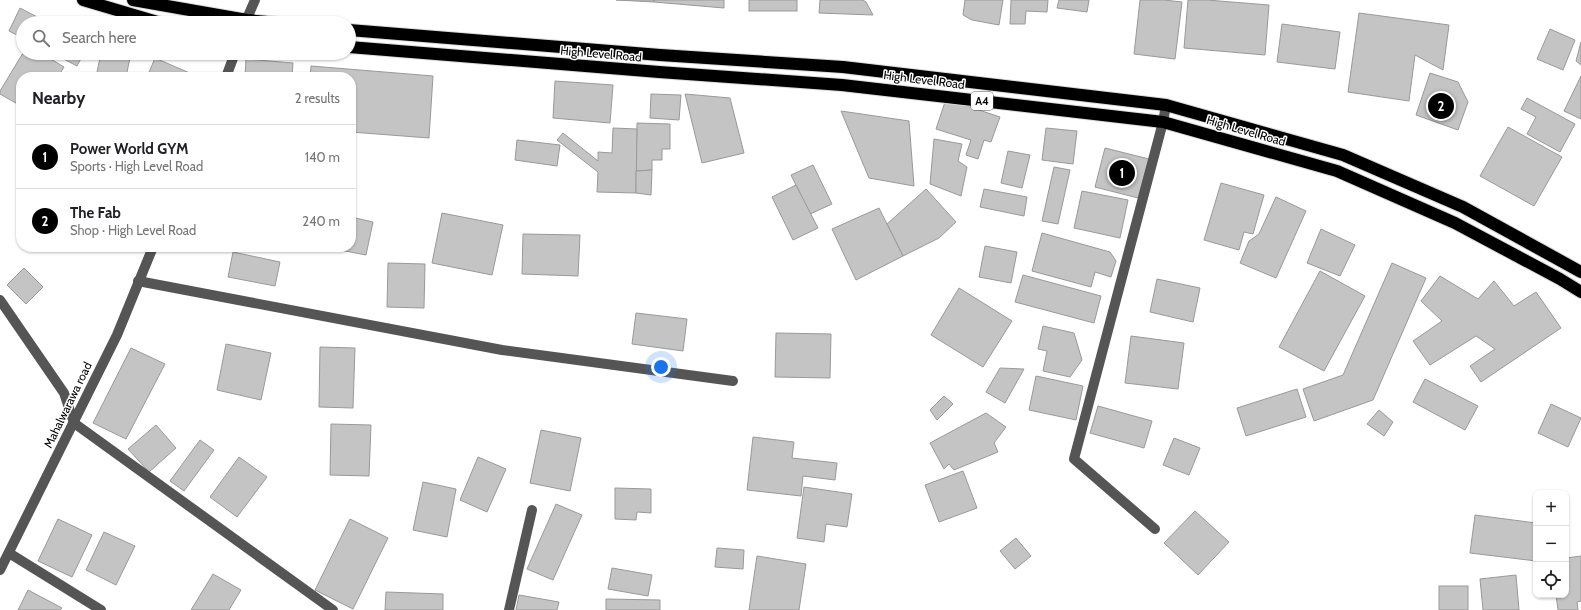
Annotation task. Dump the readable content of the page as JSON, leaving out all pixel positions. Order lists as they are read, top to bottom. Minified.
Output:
{"streets":{"highway":["High Level Road","A4"],"street":["Mahalwarawa road"]},"page":{"search":"Search here","heading":["Nearby","2 results"],"pins":["2","1"],"list":[{"mark":"1","name":"Power World GYM","note":"Sports · High Level Road","value":"140 m"},{"mark":"2","name":"The Fab","note":"Shop · High Level Road","value":"240 m"}],"map_buttons":["+","−"]}}
